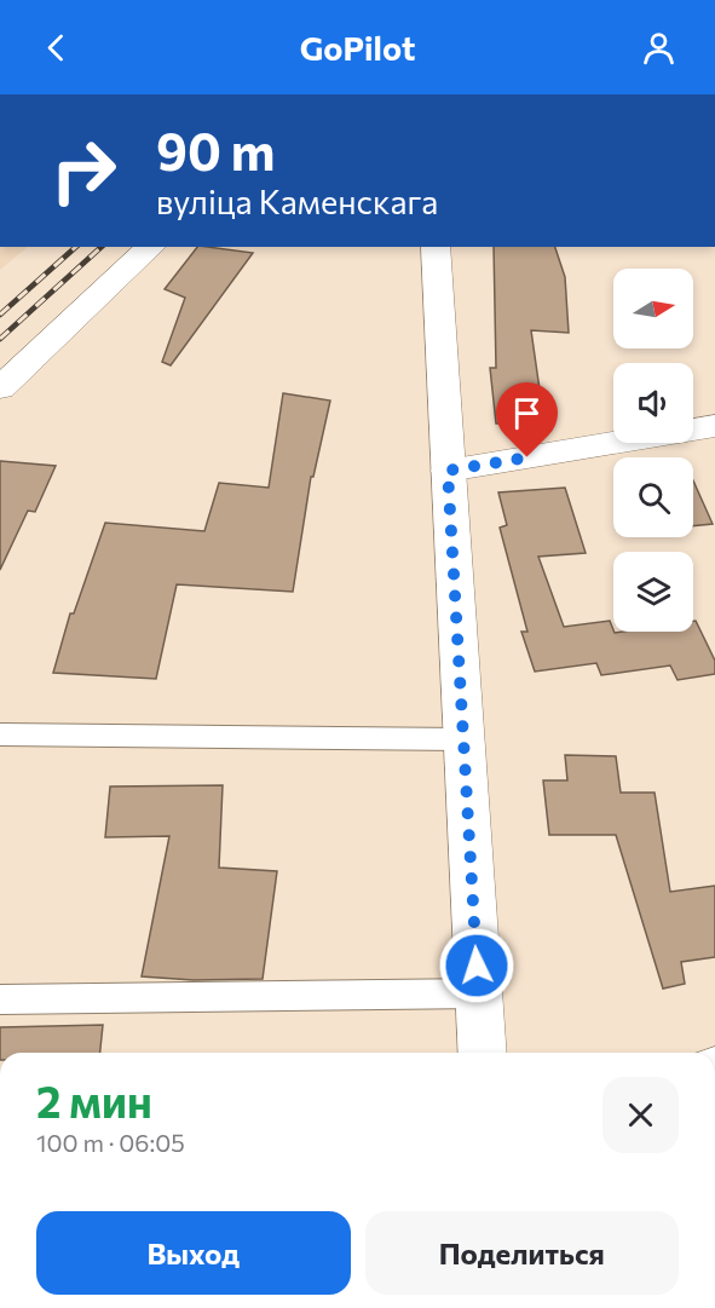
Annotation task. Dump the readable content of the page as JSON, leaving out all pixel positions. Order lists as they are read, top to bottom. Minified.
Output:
{"north":"right","page":{"header":"GoPilot","turn":["90 m","вуліца Каменскага"],"heading":["2 мин","100 m · 06:05"],"buttons":["Выход","Поделиться"]}}
